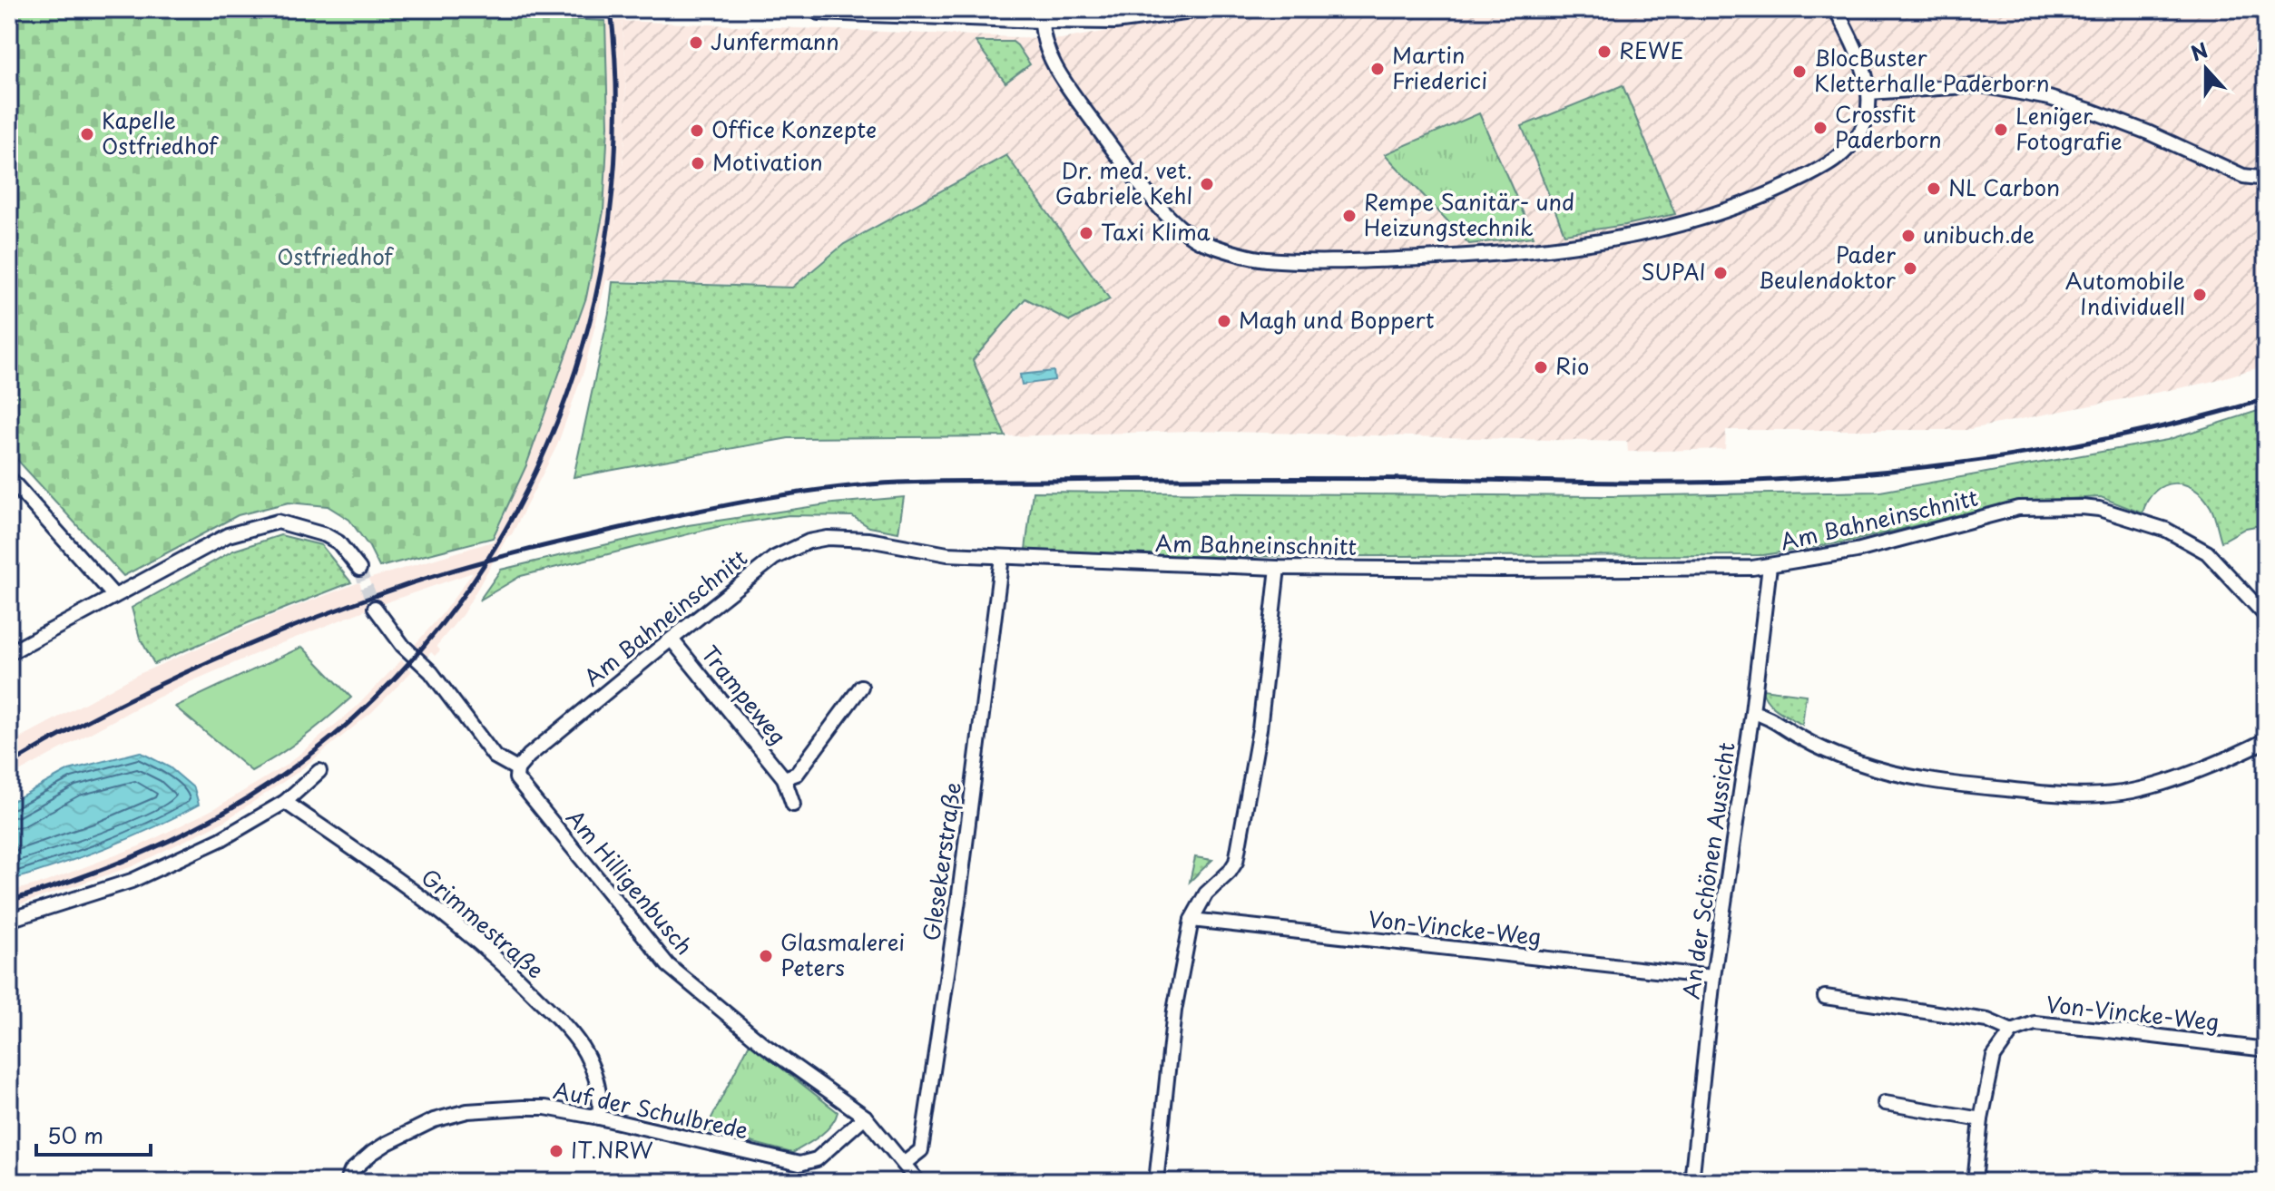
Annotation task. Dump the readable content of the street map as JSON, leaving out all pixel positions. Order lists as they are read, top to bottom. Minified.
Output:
{"streets":{"street":["Am Bahneinschnitt","Trampeweg","Glesekerstraße","An der Schönen Aussicht","Am Hilligenbusch","Grimmestraße","Von-Vincke-Weg","Auf der Schulbrede"]},"crossings":[["Am Bahneinschnitt","Trampeweg"],["Am Bahneinschnitt","Glesekerstraße"],["Am Bahneinschnitt","An der Schönen Aussicht"],["Am Bahneinschnitt","Am Hilligenbusch"],["Glesekerstraße","Am Hilligenbusch"],["An der Schönen Aussicht","Von-Vincke-Weg"],["Am Hilligenbusch","Auf der Schulbrede"],["Grimmestraße","Auf der Schulbrede"]],"parks":["Ostfriedhof"],"places":["Junfermann","REWE","Martin Friederici","BlocBuster Kletterhalle Paderborn","Crossfit Paderborn","Leniger Fotografie","Office Konzepte","Kapelle Ostfriedhof","Motivation","Dr. med. vet. Gabriele Kehl","NL Carbon","Rempe Sanitär- und Heizungstechnik","Taxi Klima","unibuch.de","Pader Beulendoktor","SUPAI","Automobile Individuell","Magh und Boppert","Rio","Glasmalerei Peters","IT.NRW"],"scale_bar":"50 m","north":"top"}
